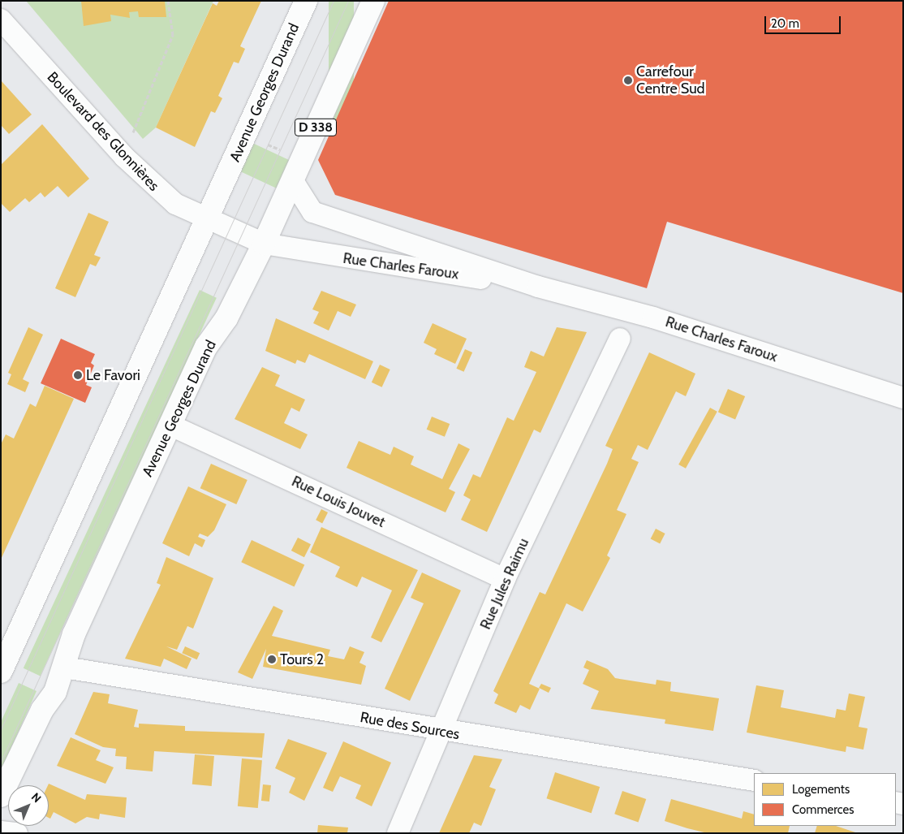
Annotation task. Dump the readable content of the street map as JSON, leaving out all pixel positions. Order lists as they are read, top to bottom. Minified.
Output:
{"streets":{"main road":["Avenue Georges Durand","D 338"],"street":["Boulevard des Glonnières","Rue Charles Faroux","Rue Louis Jouvet","Rue Jules Raimu","Rue des Sources"]},"crossings":[["Avenue Georges Durand","Boulevard des Glonnières"],["Avenue Georges Durand","Rue Charles Faroux"],["Avenue Georges Durand","Rue Louis Jouvet"],["Avenue Georges Durand","Rue des Sources"],["Boulevard des Glonnières","Rue Charles Faroux"],["Rue Louis Jouvet","Rue Jules Raimu"],["Rue Jules Raimu","Rue des Sources"]],"places":["Carrefour Centre Sud","Le Favori","Tours 2"],"legend":["Logements","Commerces"],"scale_bar":"20 m","north":"top right"}
